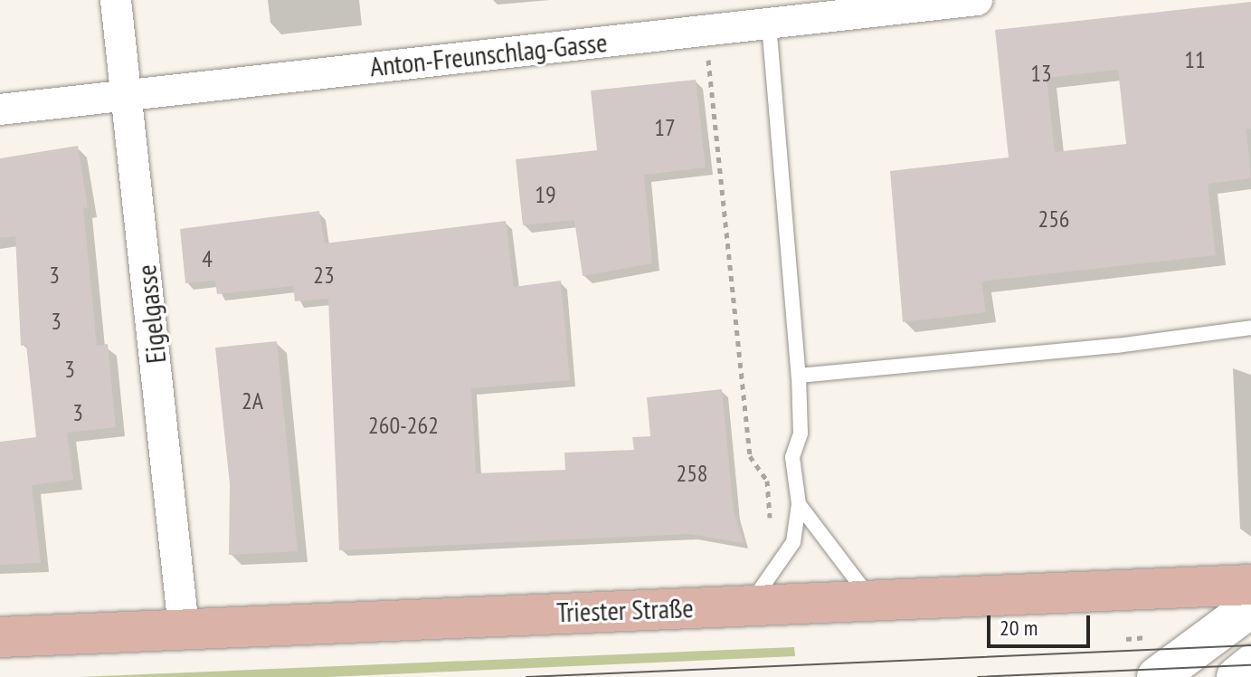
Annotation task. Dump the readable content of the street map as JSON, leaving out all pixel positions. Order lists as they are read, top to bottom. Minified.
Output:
{"streets":{"main road":["Triester Straße"],"street":["Anton-Freunschlag-Gasse","Eigelgasse"]},"crossings":[["Anton-Freunschlag-Gasse","Eigelgasse"],["Eigelgasse","Triester Straße"]],"house_numbers":["11","13","17","19","256","4","3","23","3","3","2A","3","260-262","258"],"scale_bar":"20 m"}
